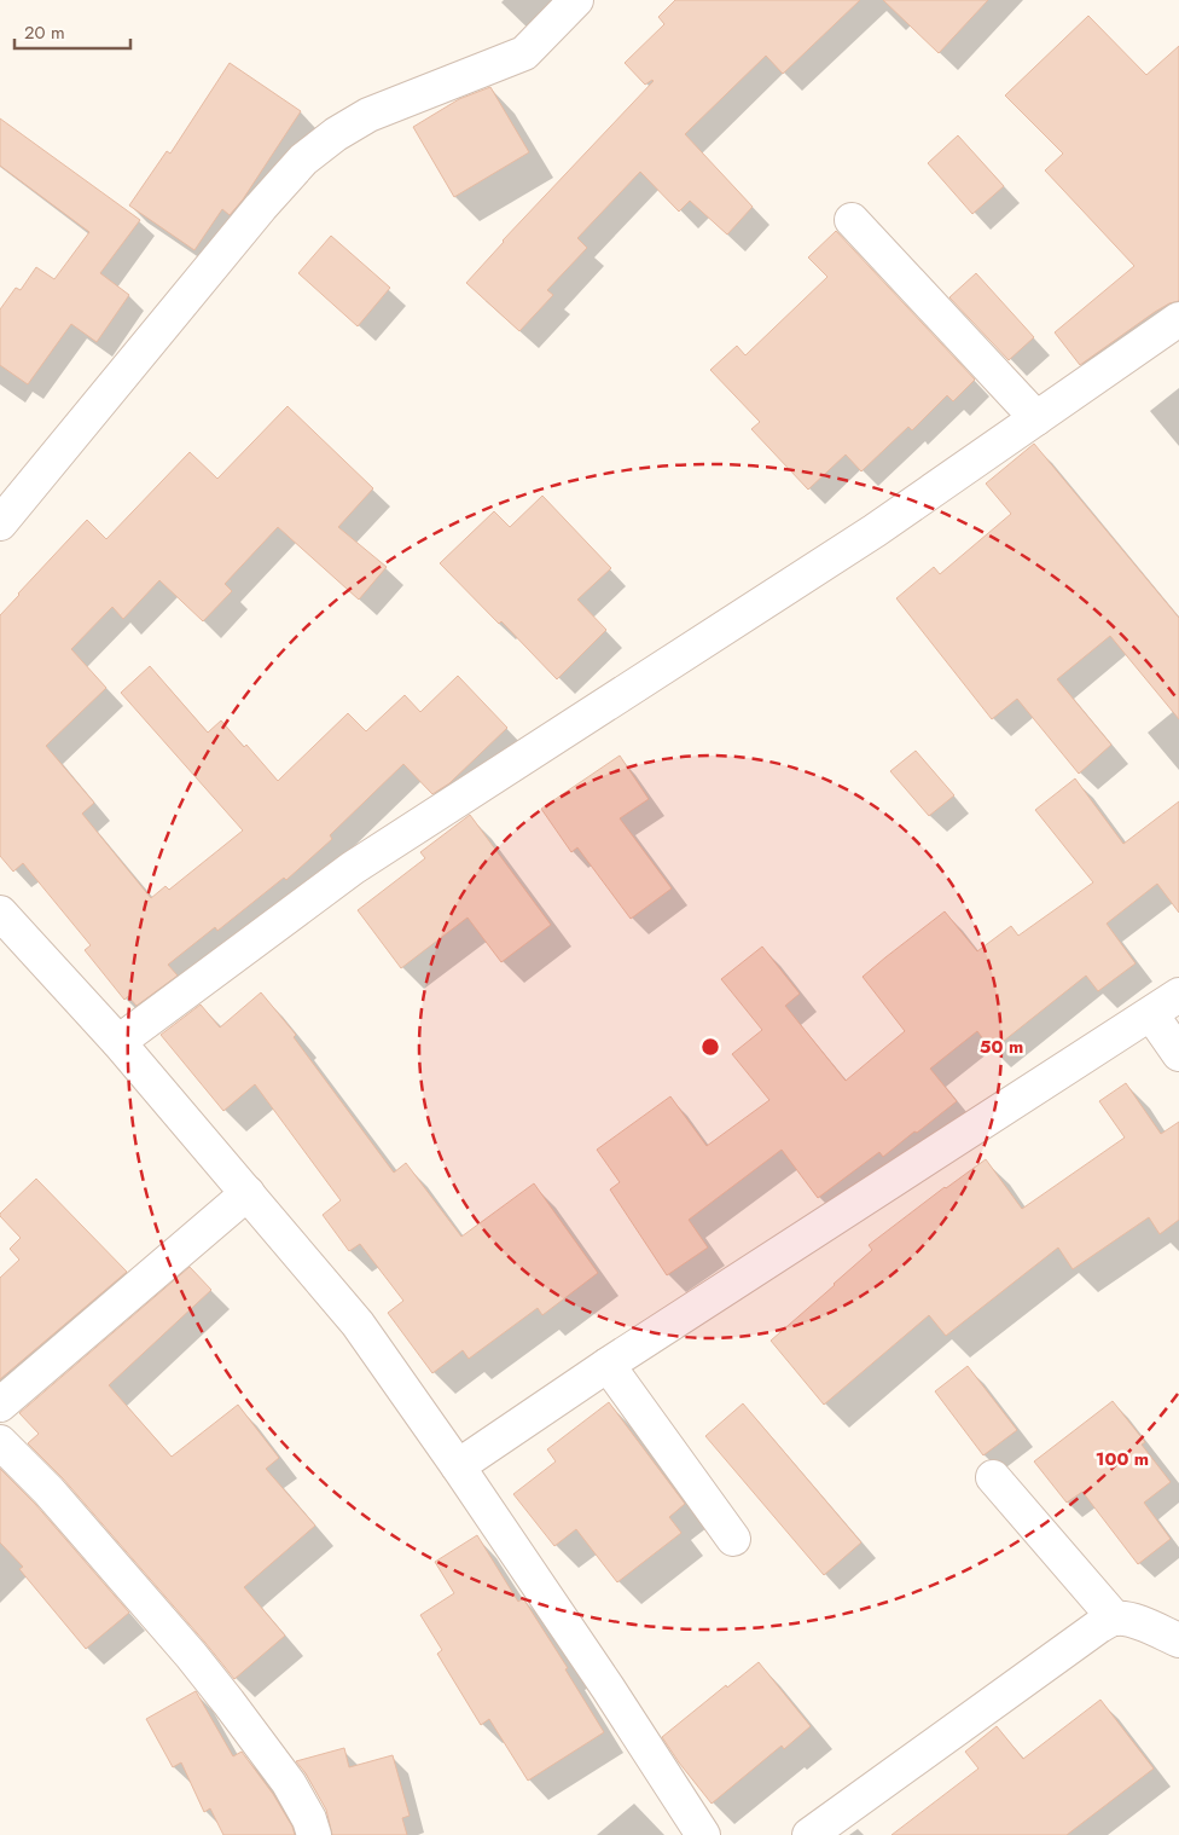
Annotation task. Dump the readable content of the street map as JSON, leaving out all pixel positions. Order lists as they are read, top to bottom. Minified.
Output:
{"scale_bar":"20 m","rings":["50 m","100 m"]}
